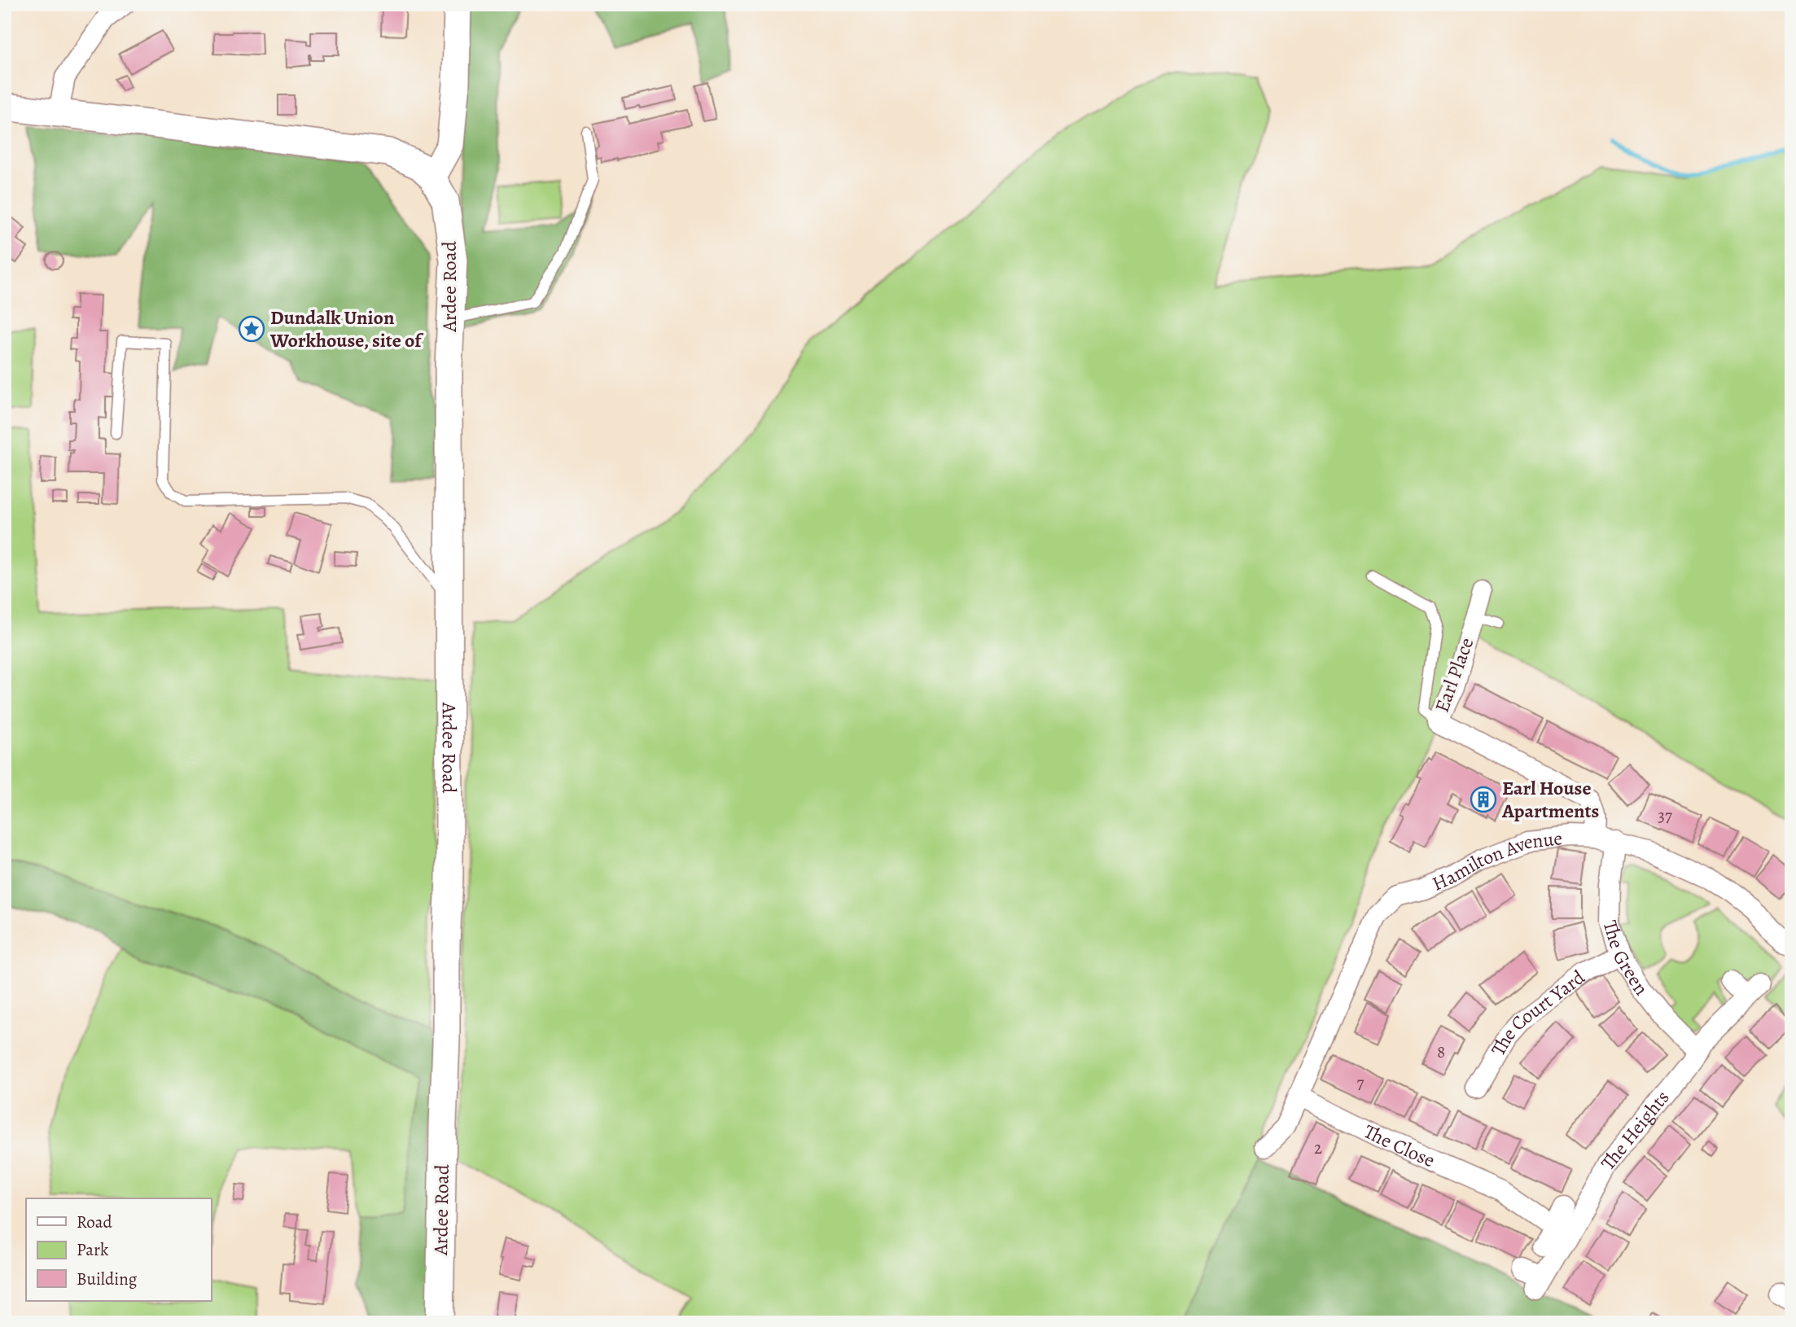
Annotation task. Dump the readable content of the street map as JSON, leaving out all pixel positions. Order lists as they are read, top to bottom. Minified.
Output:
{"streets":{"main road":["Ardee Road"],"street":["Earl Place","Hamilton Avenue","The Green","The Court Yard","The Heights","The Close"]},"crossings":[["Earl Place","Hamilton Avenue"],["Hamilton Avenue","The Green"],["Hamilton Avenue","The Close"],["The Green","The Court Yard"],["The Green","The Heights"]],"places":{"place":["Dundalk Union Workhouse, site of"],"building":["Earl House Apartments"]},"house_numbers":["37","8","7","2"],"legend":["Road","Park","Building"]}
